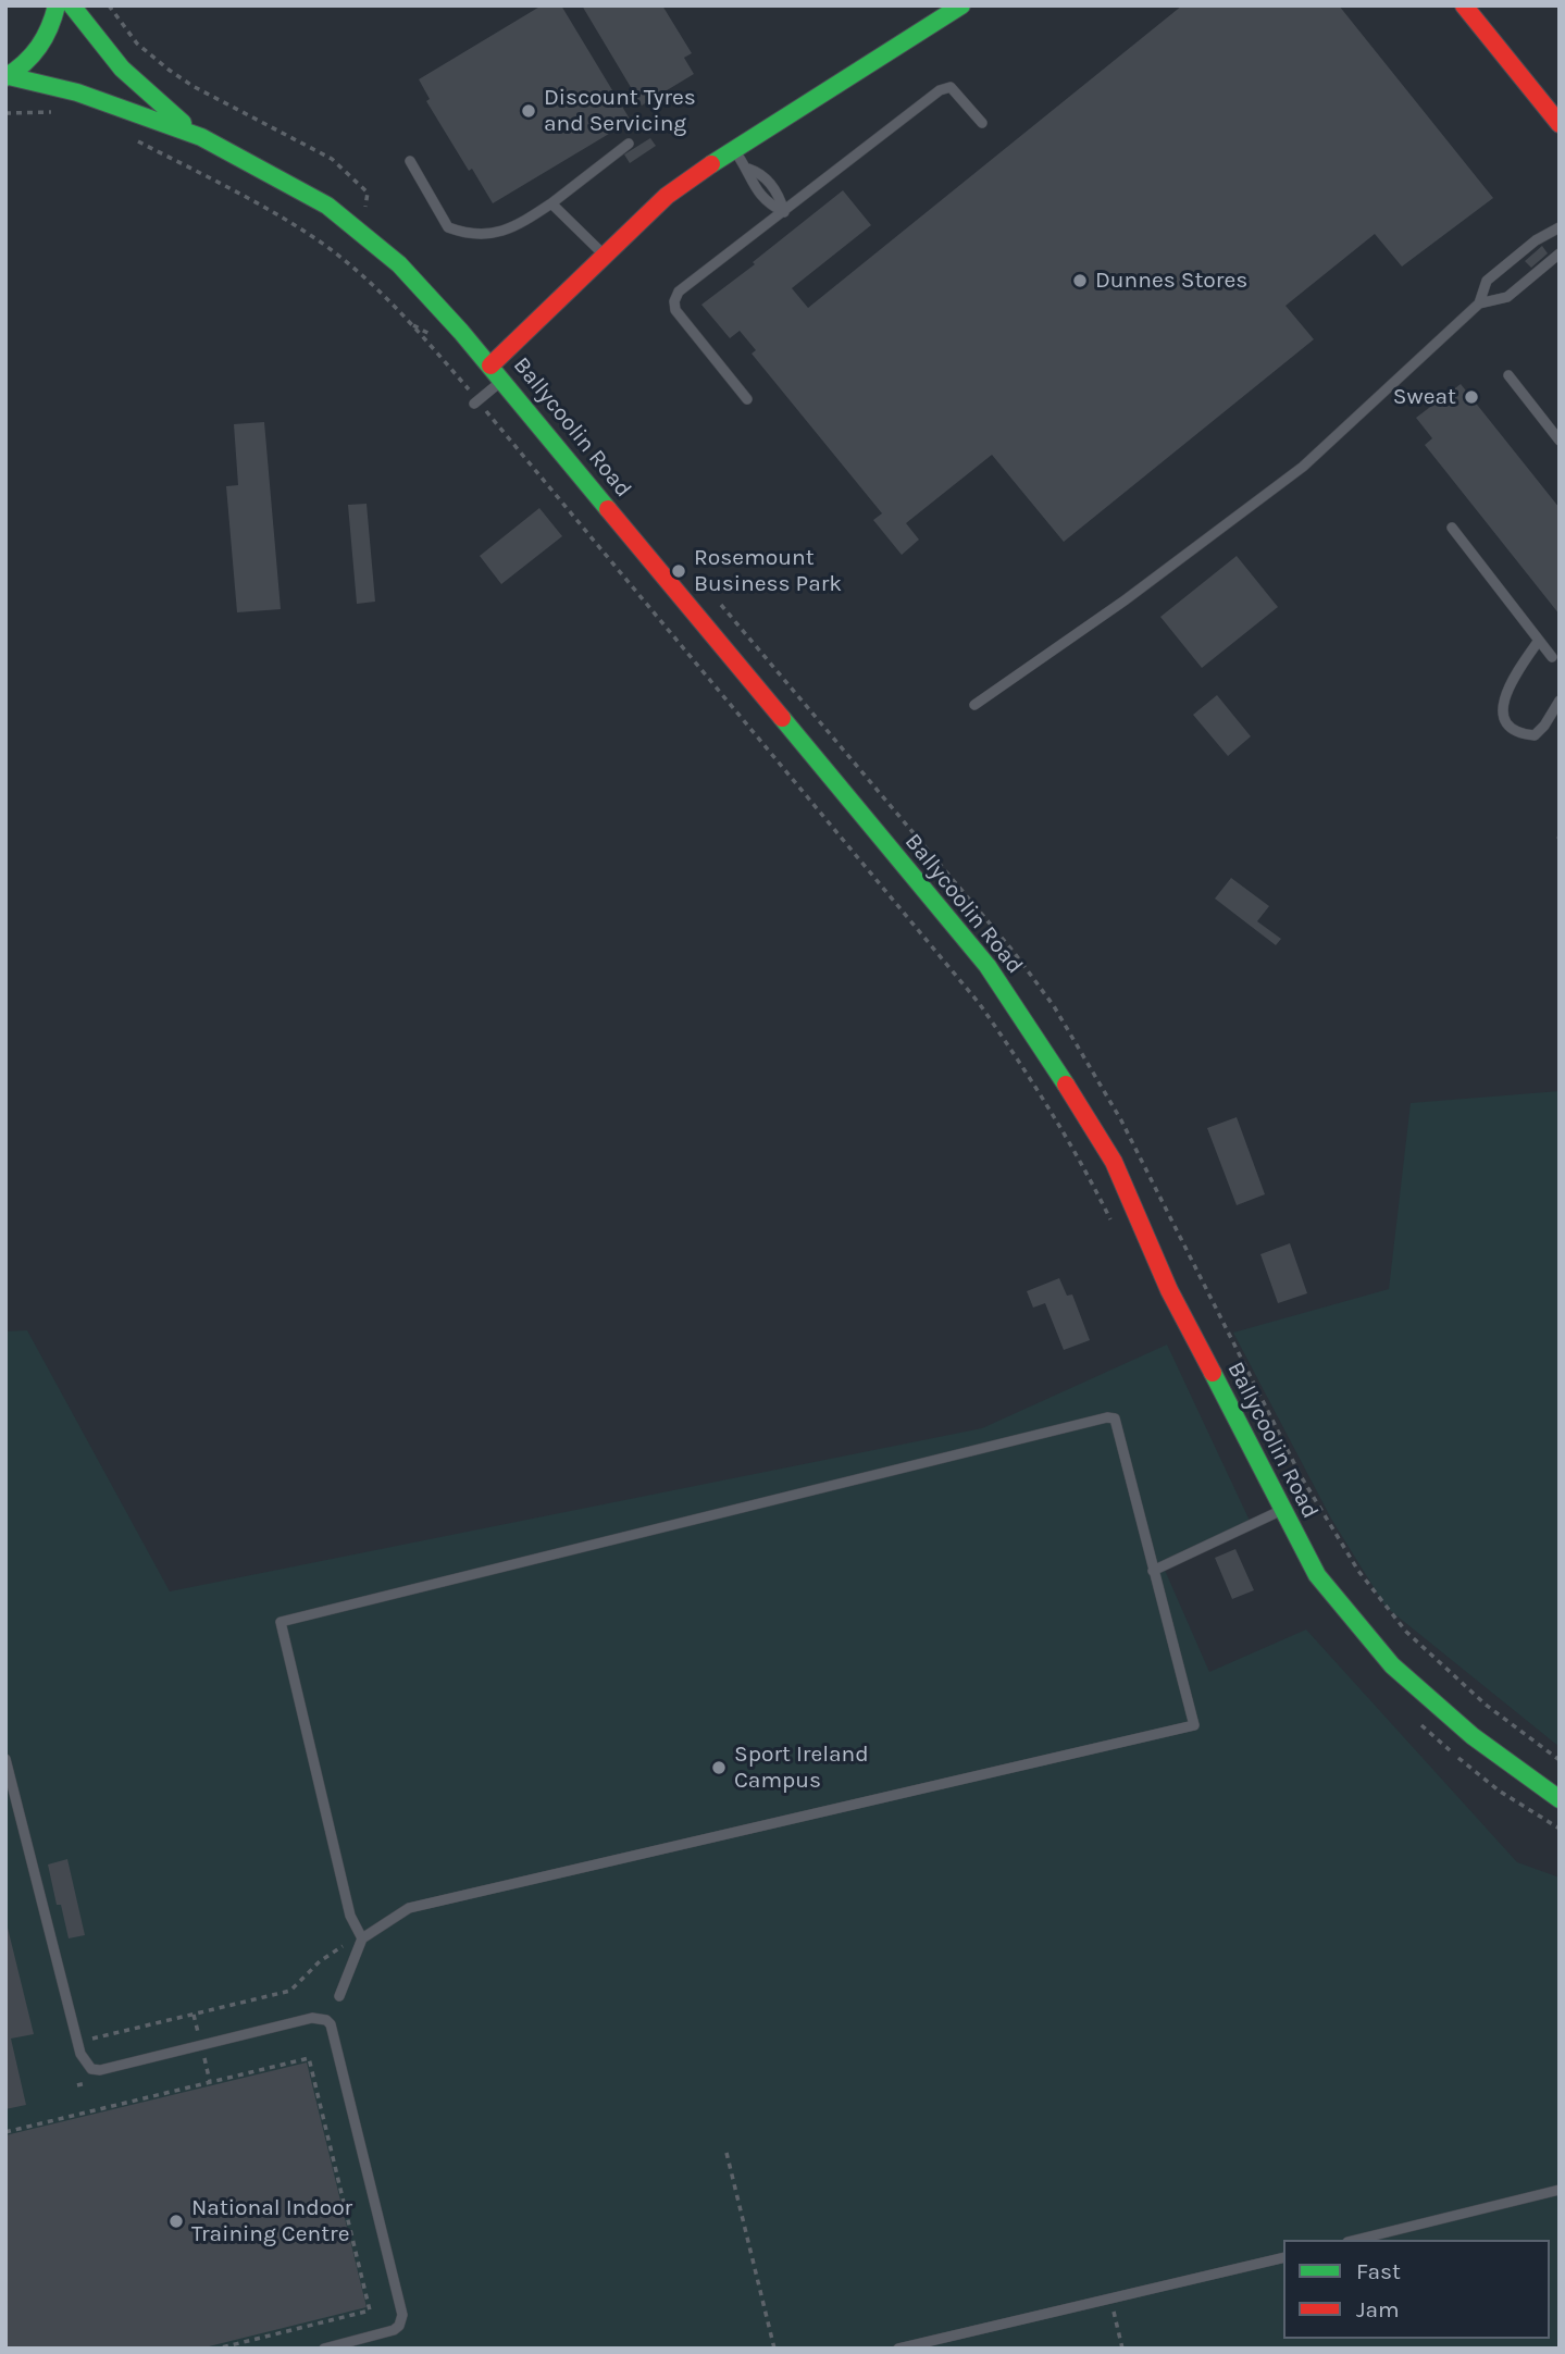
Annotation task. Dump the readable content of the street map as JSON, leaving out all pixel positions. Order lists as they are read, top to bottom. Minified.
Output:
{"streets":{"street":["Ballycoolin Road"]},"places":["Discount Tyres and Servicing","Dunnes Stores","Sweat","Rosemount Business Park","Sport Ireland Campus","National Indoor Training Centre"],"legend":["Fast","Jam"]}
